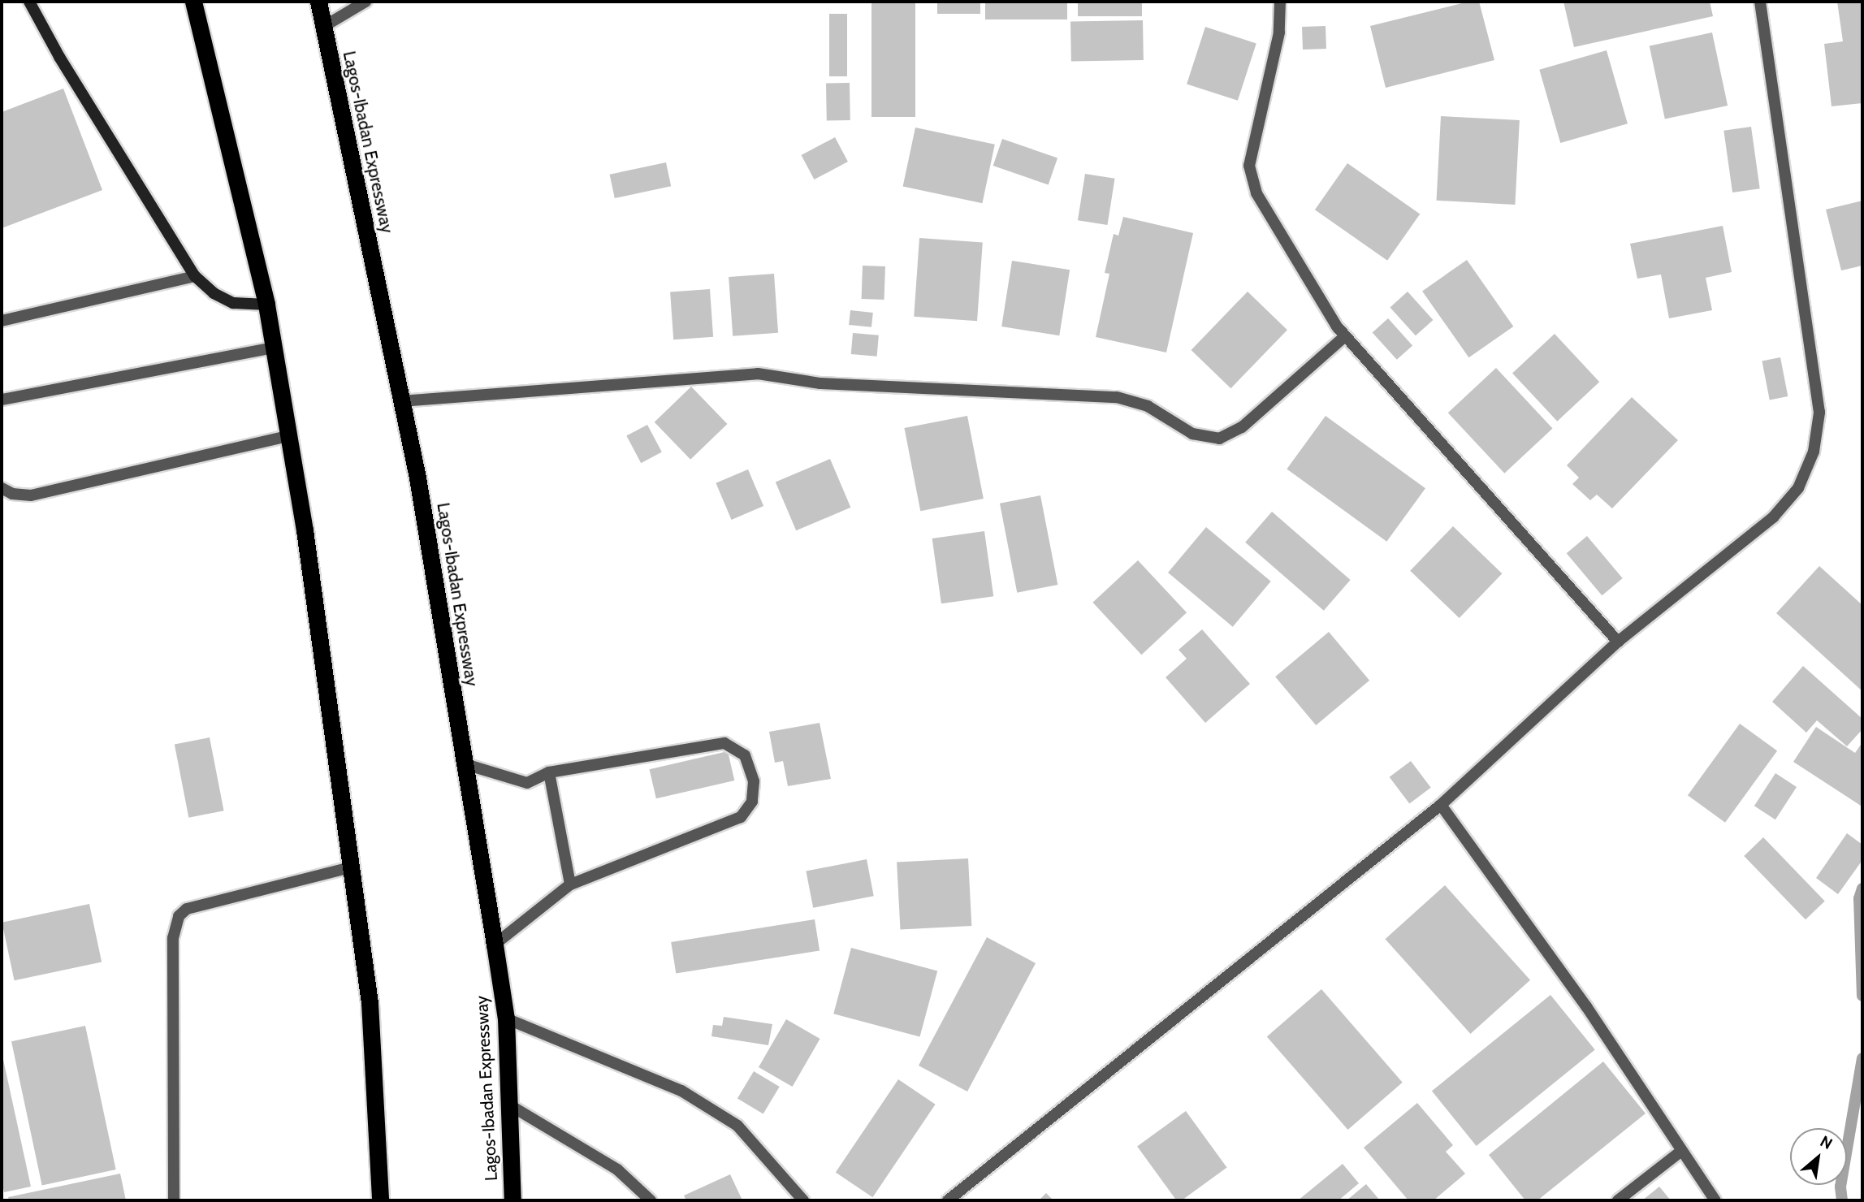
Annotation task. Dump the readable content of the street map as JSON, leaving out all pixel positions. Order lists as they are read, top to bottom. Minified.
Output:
{"streets":{"highway":["Lagos-Ibadan Expressway"]},"north":"top right"}
